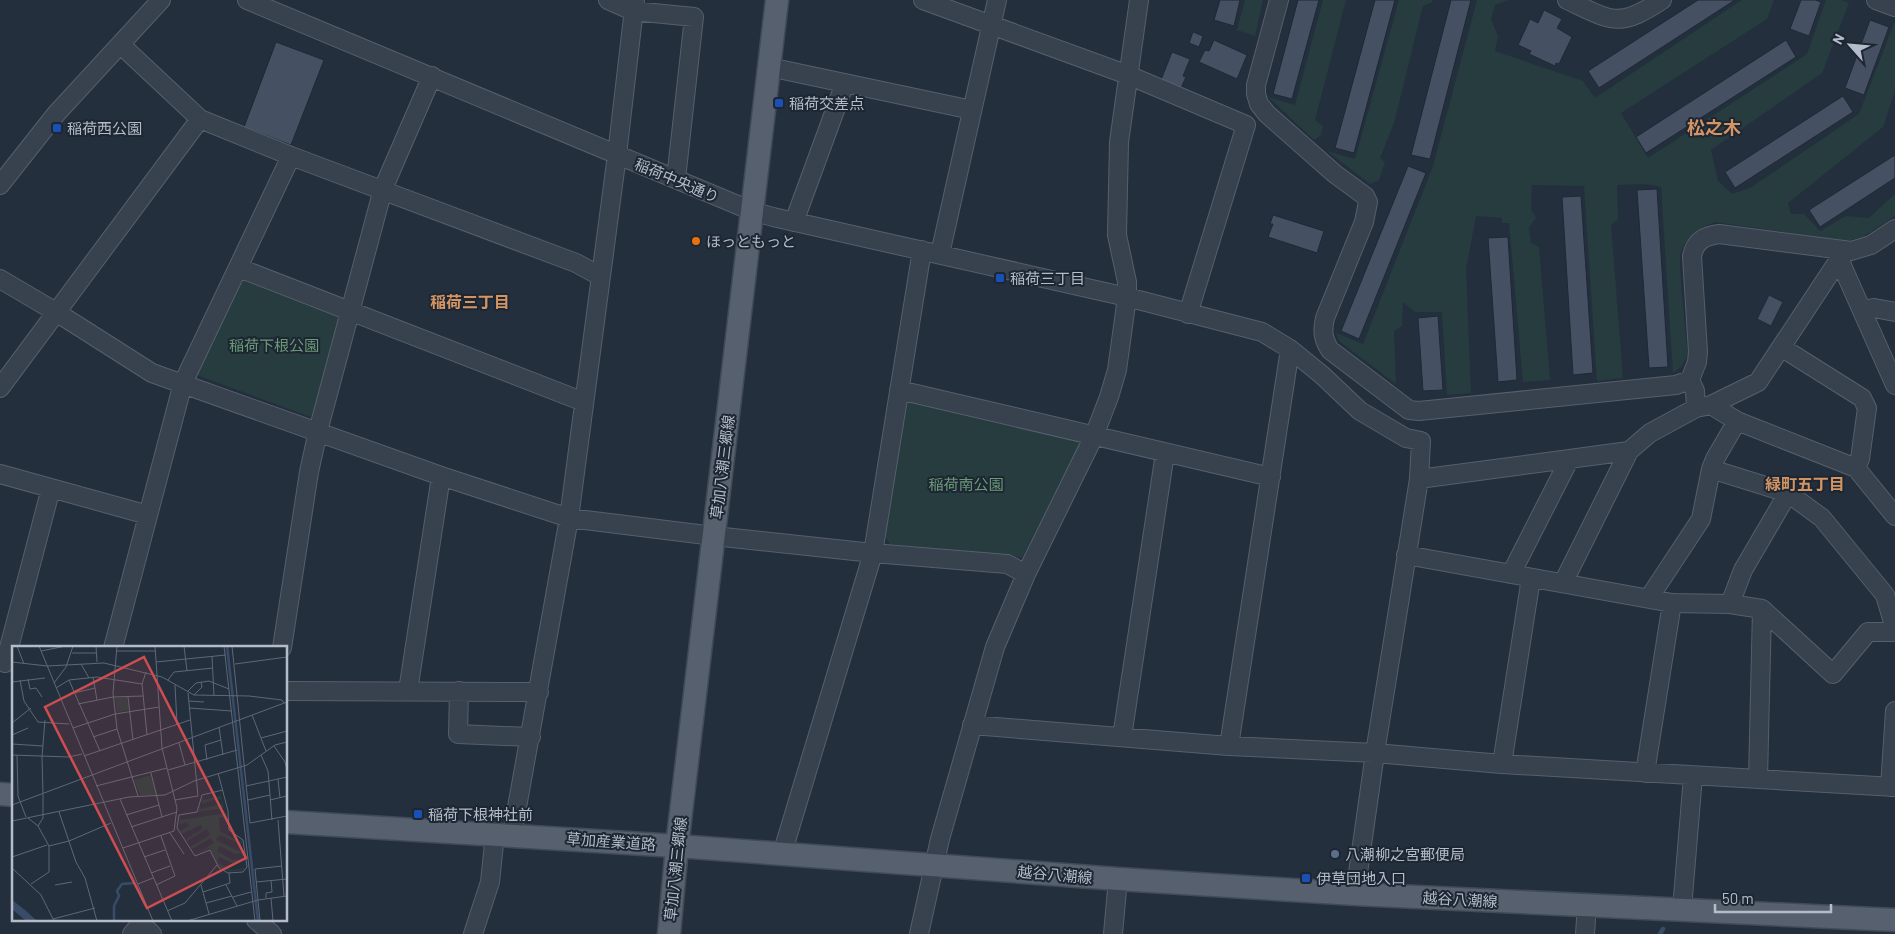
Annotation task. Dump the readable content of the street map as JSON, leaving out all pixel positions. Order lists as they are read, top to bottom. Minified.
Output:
{"streets":{"main road":["草加八潮三郷線","草加産業道路","越谷八潮線"],"street":["稲荷中央通り"]},"crossings":[["稲荷中央通り","草加八潮三郷線"],["草加八潮三郷線","草加産業道路"],["草加産業道路","越谷八潮線"]],"districts":["松之木","稲荷三丁目","緑町五丁目"],"parks":["稲荷下根公園","稲荷南公園"],"places":{"transit":["稲荷交差点","稲荷西公園","稲荷三丁目","稲荷下根神社前","伊草団地入口"],"other":["ほっともっと","八潮柳之宮郵便局"]},"scale_bar":"50 m","north":"top left"}
